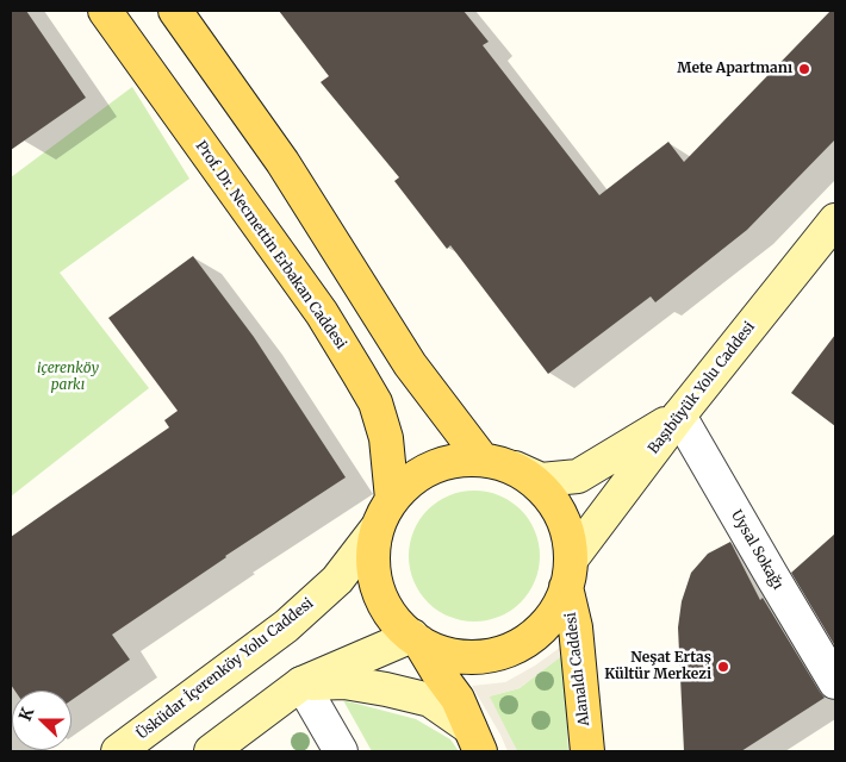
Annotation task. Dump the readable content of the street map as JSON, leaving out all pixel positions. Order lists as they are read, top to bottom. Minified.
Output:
{"streets":{"main road":["Prof. Dr. Necmettin Erbakan Caddesi","Başıbüyük Yolu Caddesi","Üsküdar İçerenköy Yolu Caddesi","Alanaldı Caddesi"],"street":["Uysal Sokağı"]},"crossings":[["Prof. Dr. Necmettin Erbakan Caddesi","Başıbüyük Yolu Caddesi"],["Prof. Dr. Necmettin Erbakan Caddesi","Üsküdar İçerenköy Yolu Caddesi"],["Prof. Dr. Necmettin Erbakan Caddesi","Alanaldı Caddesi"],["Başıbüyük Yolu Caddesi","Uysal Sokağı"],["Başıbüyük Yolu Caddesi","Üsküdar İçerenköy Yolu Caddesi"],["Başıbüyük Yolu Caddesi","Alanaldı Caddesi"],["Üsküdar İçerenköy Yolu Caddesi","Alanaldı Caddesi"]],"parks":["içerenköy parkı"],"places":["Mete Apartmanı","Neşat Ertaş Kültür Merkezi"],"north":"left"}
